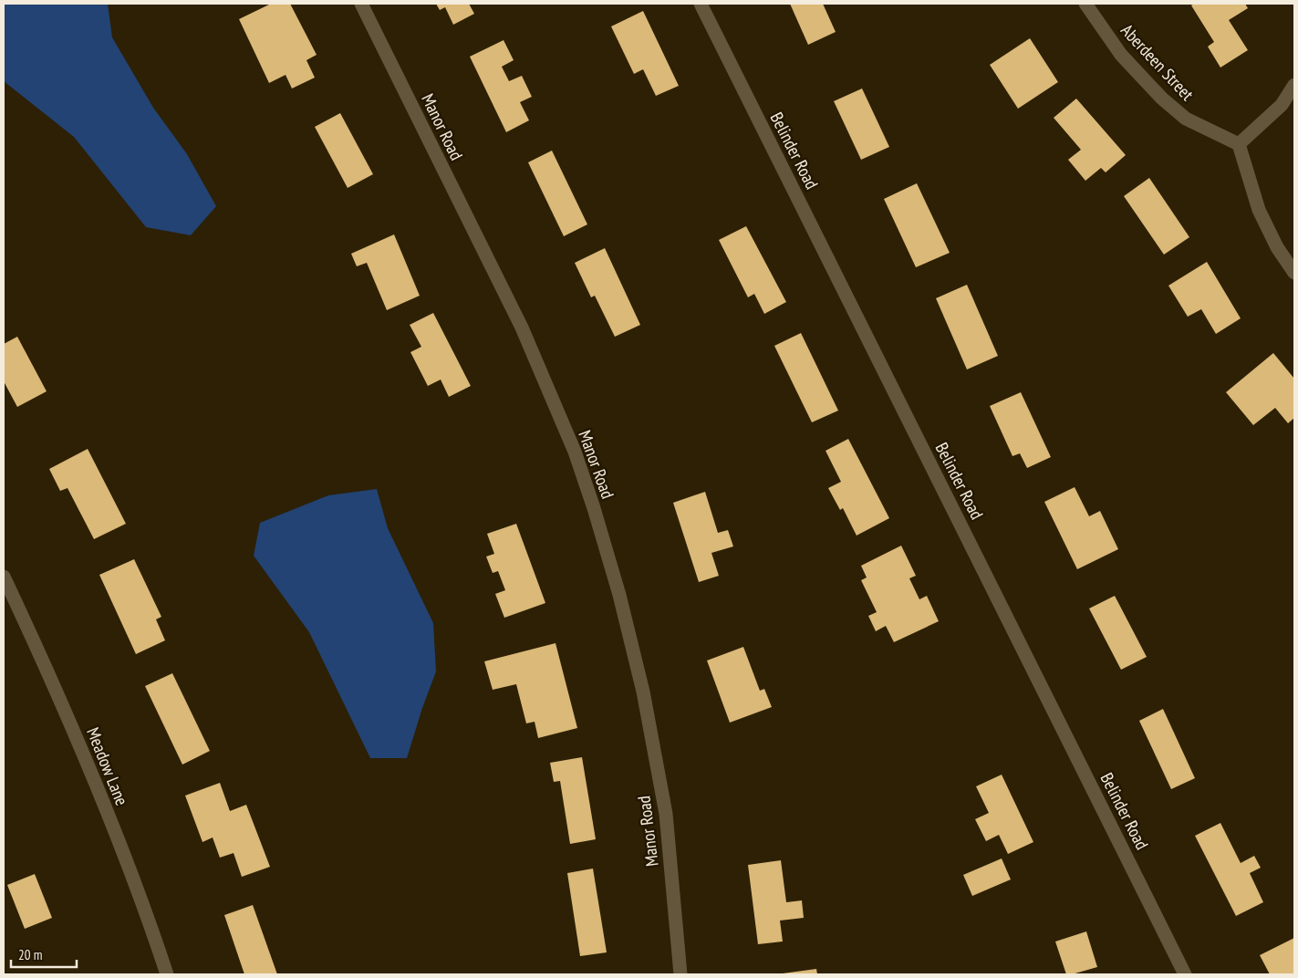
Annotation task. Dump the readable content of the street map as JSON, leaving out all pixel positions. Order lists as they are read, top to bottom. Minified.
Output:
{"streets":{"street":["Aberdeen Street","Manor Road","Belinder Road","Meadow Lane"]},"scale_bar":"20 m"}
